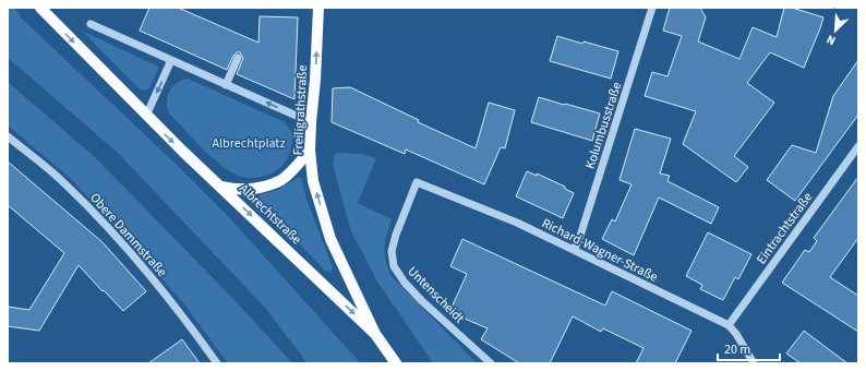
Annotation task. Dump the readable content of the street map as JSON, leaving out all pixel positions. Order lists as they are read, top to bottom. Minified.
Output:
{"streets":{"main road":["Freiligrathstraße","Albrechtstraße"],"street":["Kolumbusstraße","Eintrachtstraße","Obere Dammstraße","Richard-Wagner-Straße","Untenscheidt"]},"crossings":[["Freiligrathstraße","Albrechtstraße"],["Kolumbusstraße","Richard-Wagner-Straße"],["Eintrachtstraße","Richard-Wagner-Straße"],["Richard-Wagner-Straße","Untenscheidt"]],"one_way":["Freiligrathstraße","Albrechtstraße"],"parks":["Albrechtplatz"],"scale_bar":"20 m","north":"bottom left"}
